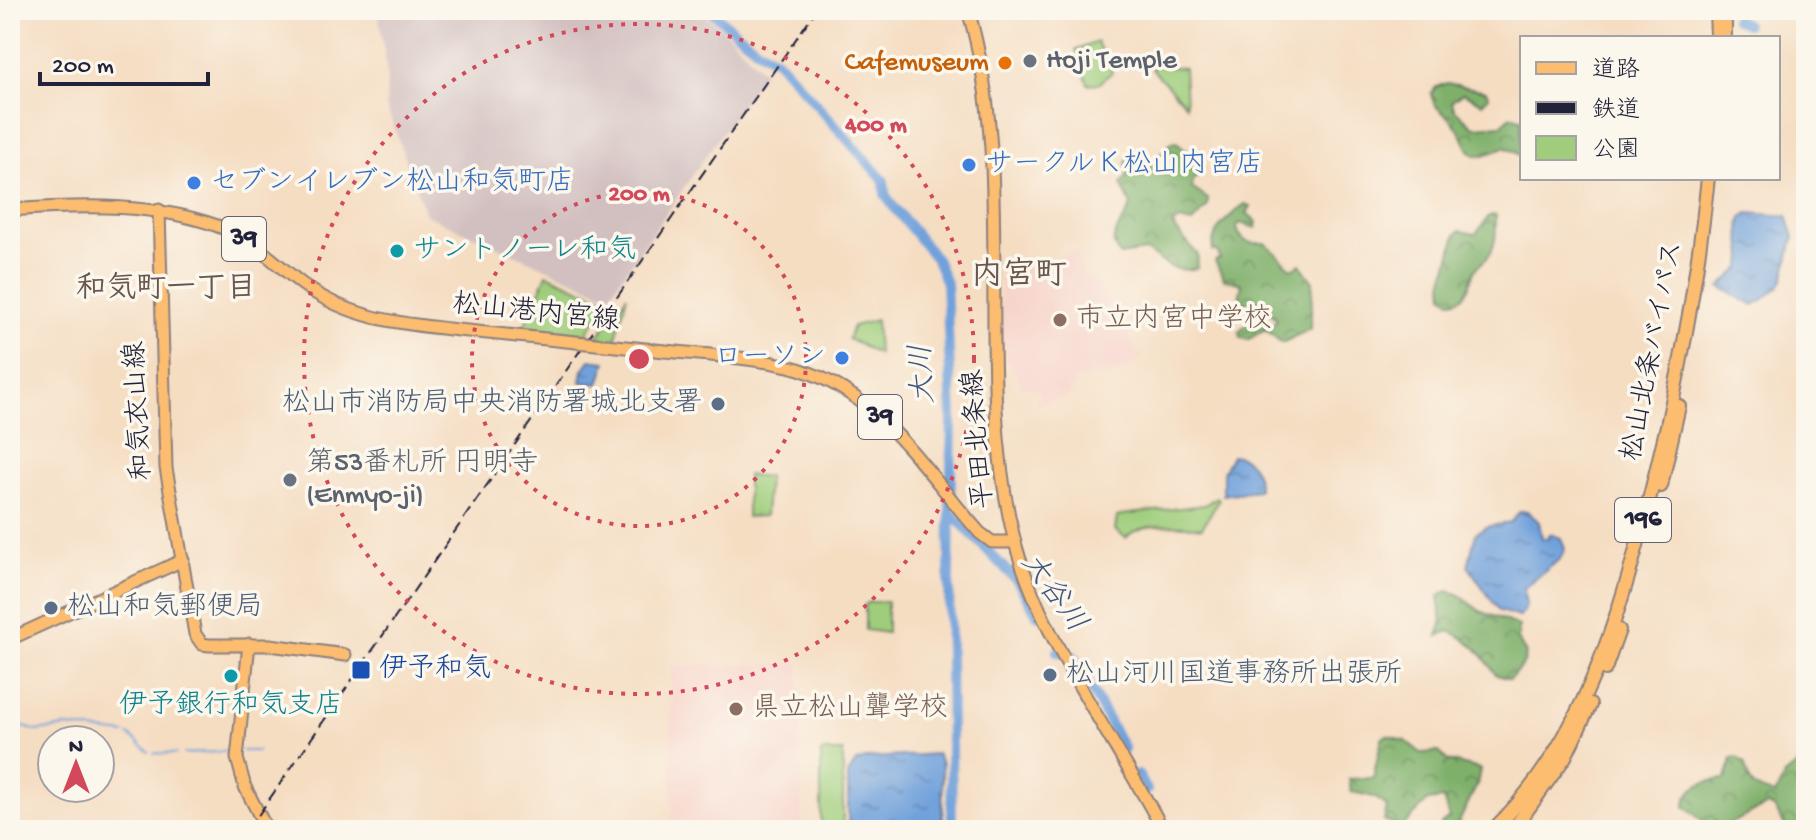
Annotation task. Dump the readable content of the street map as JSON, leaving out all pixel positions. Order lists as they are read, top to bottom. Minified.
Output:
{"streets":{"highway":["松山北条バイパス","196"],"main road":["39","松山港内宮線","和気衣山線","平田北条線"]},"crossings":[["松山港内宮線","和気衣山線"],["松山港内宮線","平田北条線"]],"districts":["内宮町","和気町一丁目"],"water":["大川","大谷川"],"places":{"other":["Hoji Temple","Cafemuseum","サークルＫ松山内宮店","セブンイレブン松山和気町店","サントノーレ和気","市立内宮中学校","ローソン","松山市消防局中央消防署城北支署","第53番札所 円明寺 (Enmyo-ji)","松山和気郵便局","松山河川国道事務所出張所","伊予銀行和気支店","県立松山聾学校"],"transit":["伊予和気"]},"legend":["道路","鉄道","公園"],"scale_bar":"200 m","north":"top","rings":["400 m","200 m"]}
